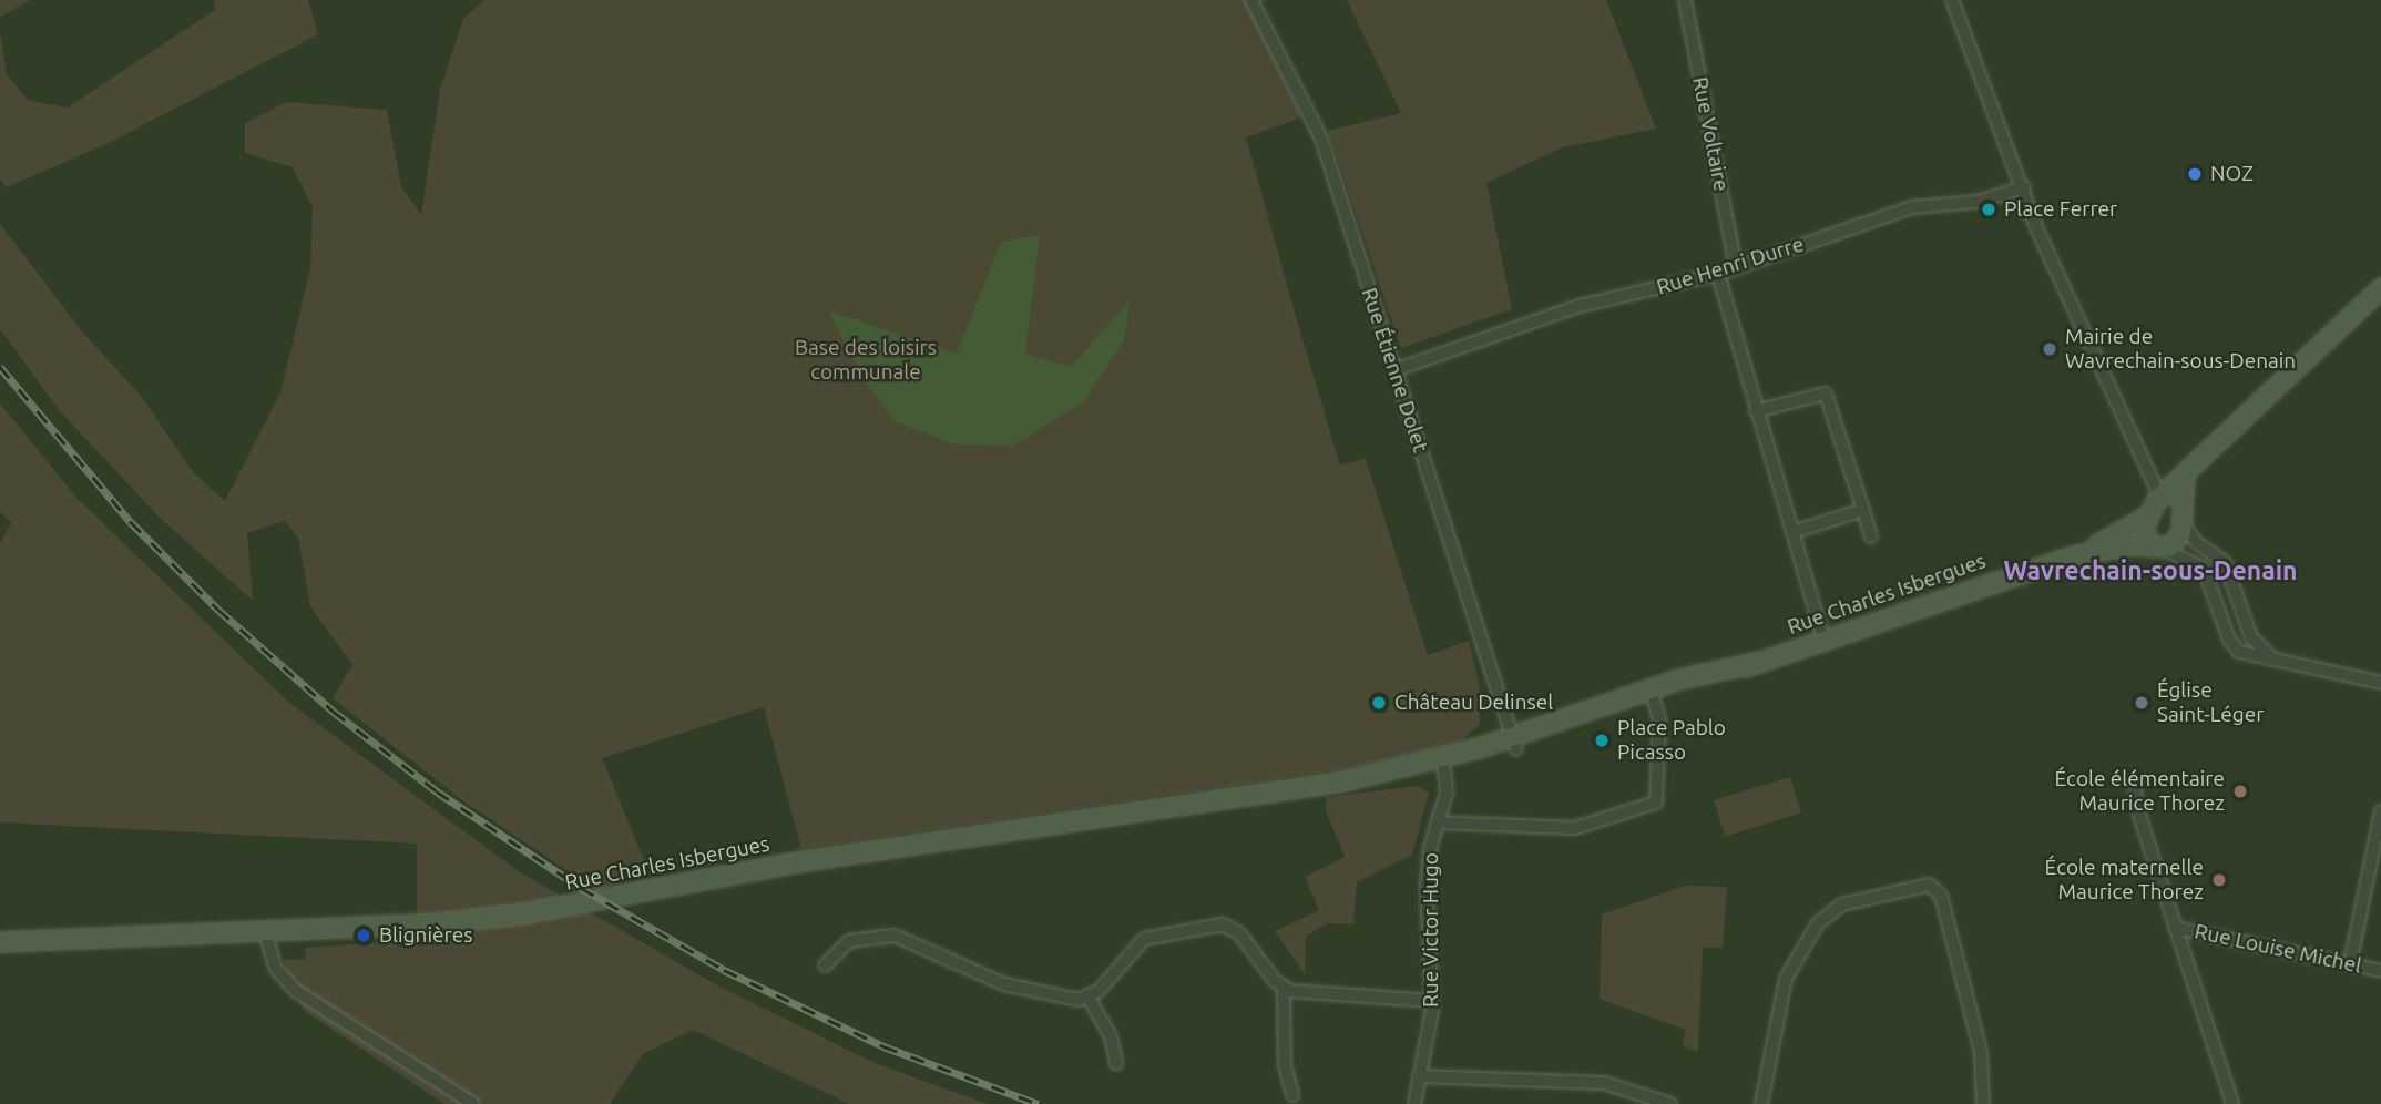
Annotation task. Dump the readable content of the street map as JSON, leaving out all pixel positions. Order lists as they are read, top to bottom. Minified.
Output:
{"streets":{"main road":["Rue Charles Isbergues"],"street":["Rue Voltaire","Rue Henri Durre","Rue Étienne Dolet","Rue Victor Hugo","Rue Louise Michel"]},"crossings":[["Rue Voltaire","Rue Henri Durre"],["Rue Henri Durre","Rue Étienne Dolet"],["Rue Étienne Dolet","Rue Charles Isbergues"],["Rue Charles Isbergues","Rue Victor Hugo"]],"districts":["Wavrechain-sous-Denain"],"parks":["Base des loisirs communale"],"places":["NOZ","Place Ferrer","Mairie de Wavrechain-sous-Denain","Château Delinsel","Église Saint-Léger","Place Pablo Picasso","École élémentaire Maurice Thorez","École maternelle Maurice Thorez","Blignières"]}
